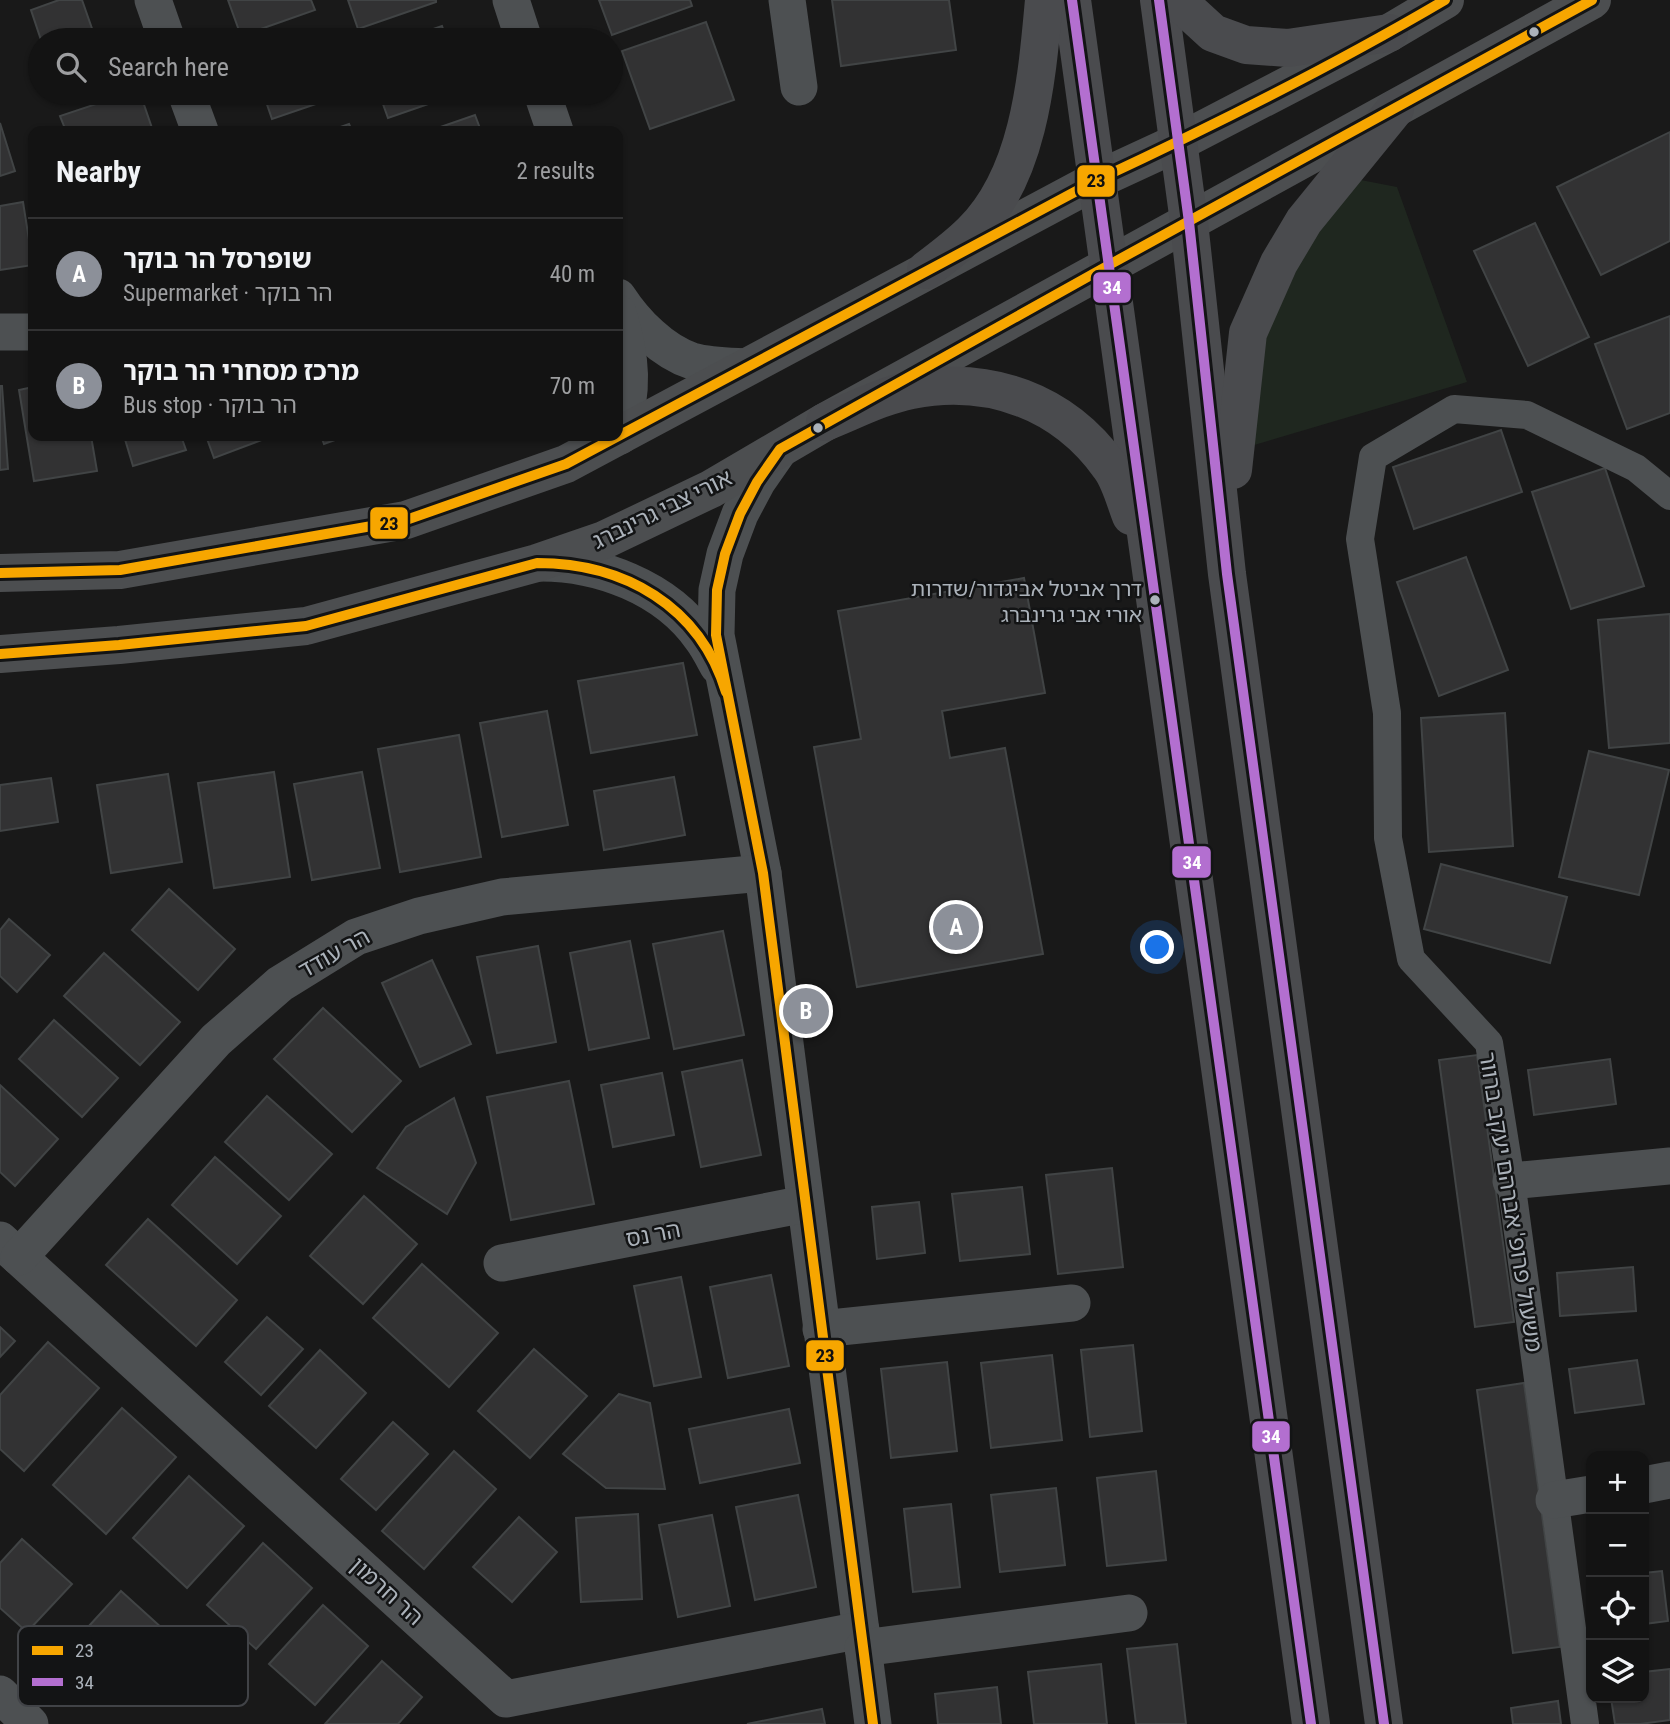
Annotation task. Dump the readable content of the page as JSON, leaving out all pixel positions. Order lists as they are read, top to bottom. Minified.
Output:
{"streets":{"main road":["אורי צבי גרינברג"],"street":["הר עודד","משעול פרופ' אברהם יעקב ברוור","הר נס","הר חרמון"]},"crossings":[["הר עודד","הר חרמון"]],"places":["דרך אביטל אביגדור/שדרות אורי אבי גרינברג"],"lines":["transit line 23","transit line 34"],"legend":["23","34"],"page":{"search":"Search here","heading":["Nearby","2 results"],"list":[{"mark":"A","name":"שופרסל הר בוקר","note":"Supermarket · הר בוקר","value":"40 m"},{"mark":"B","name":"מרכז מסחרי הר בוקר","note":"Bus stop · הר בוקר","value":"70 m"}],"pins":["A","B"],"map_buttons":["+","−"]}}
